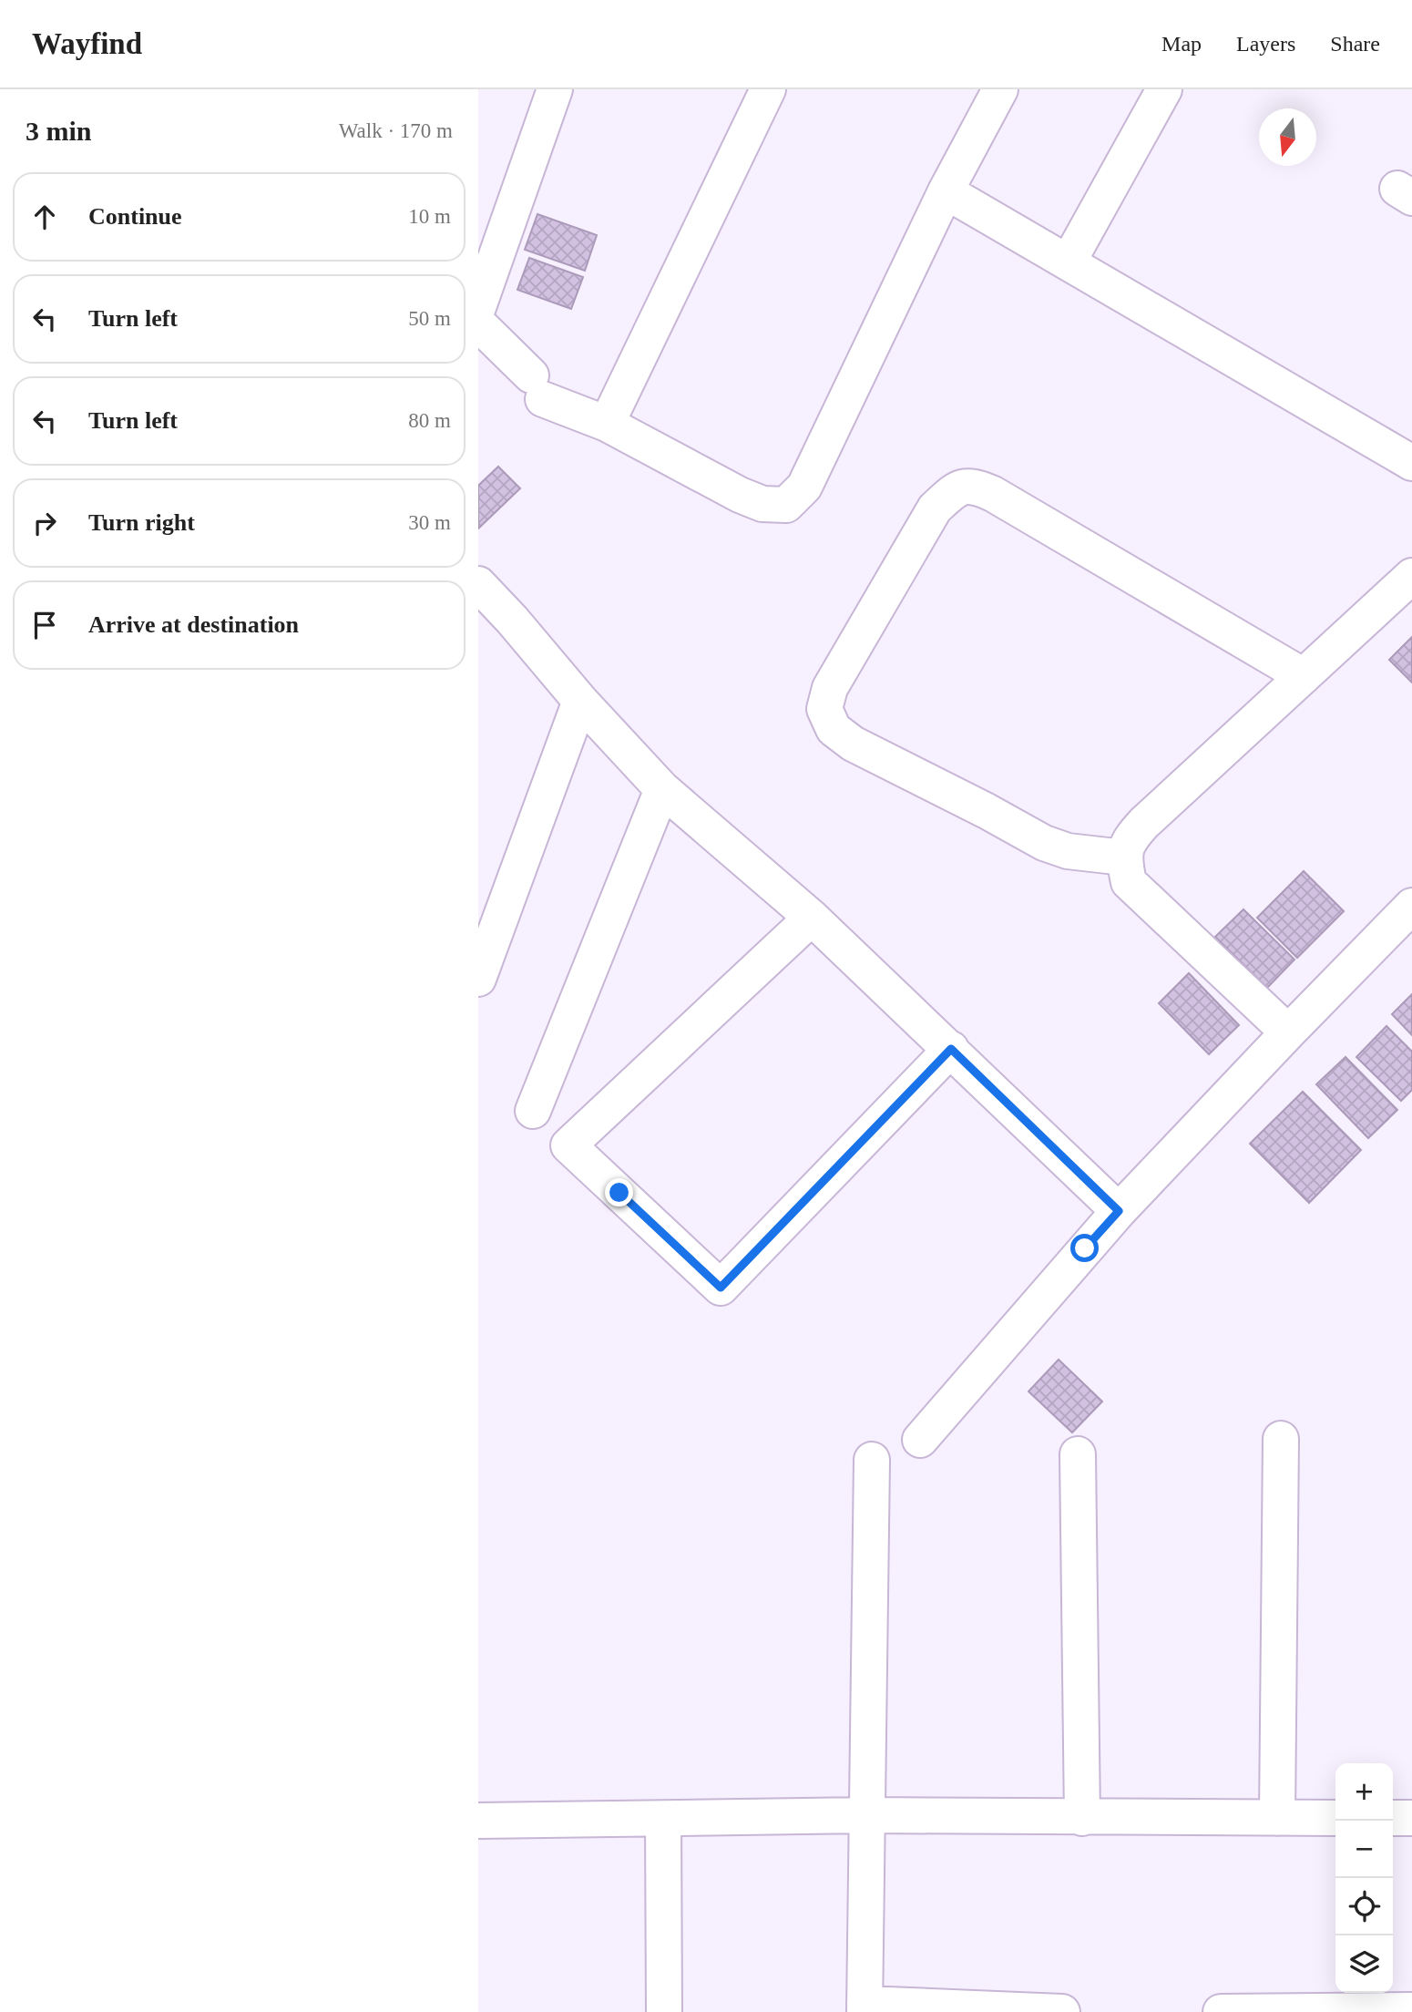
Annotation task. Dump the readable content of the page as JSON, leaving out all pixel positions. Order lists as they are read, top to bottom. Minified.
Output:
{"north":"bottom","page":{"header":"Wayfind","nav":["Map","Layers","Share"],"heading":["3 min","Walk · 170 m"],"list":[["Continue","10 m"],["Turn left","50 m"],["Turn left","80 m"],["Turn right","30 m"],"Arrive at destination"],"map_buttons":["+","−"]}}
